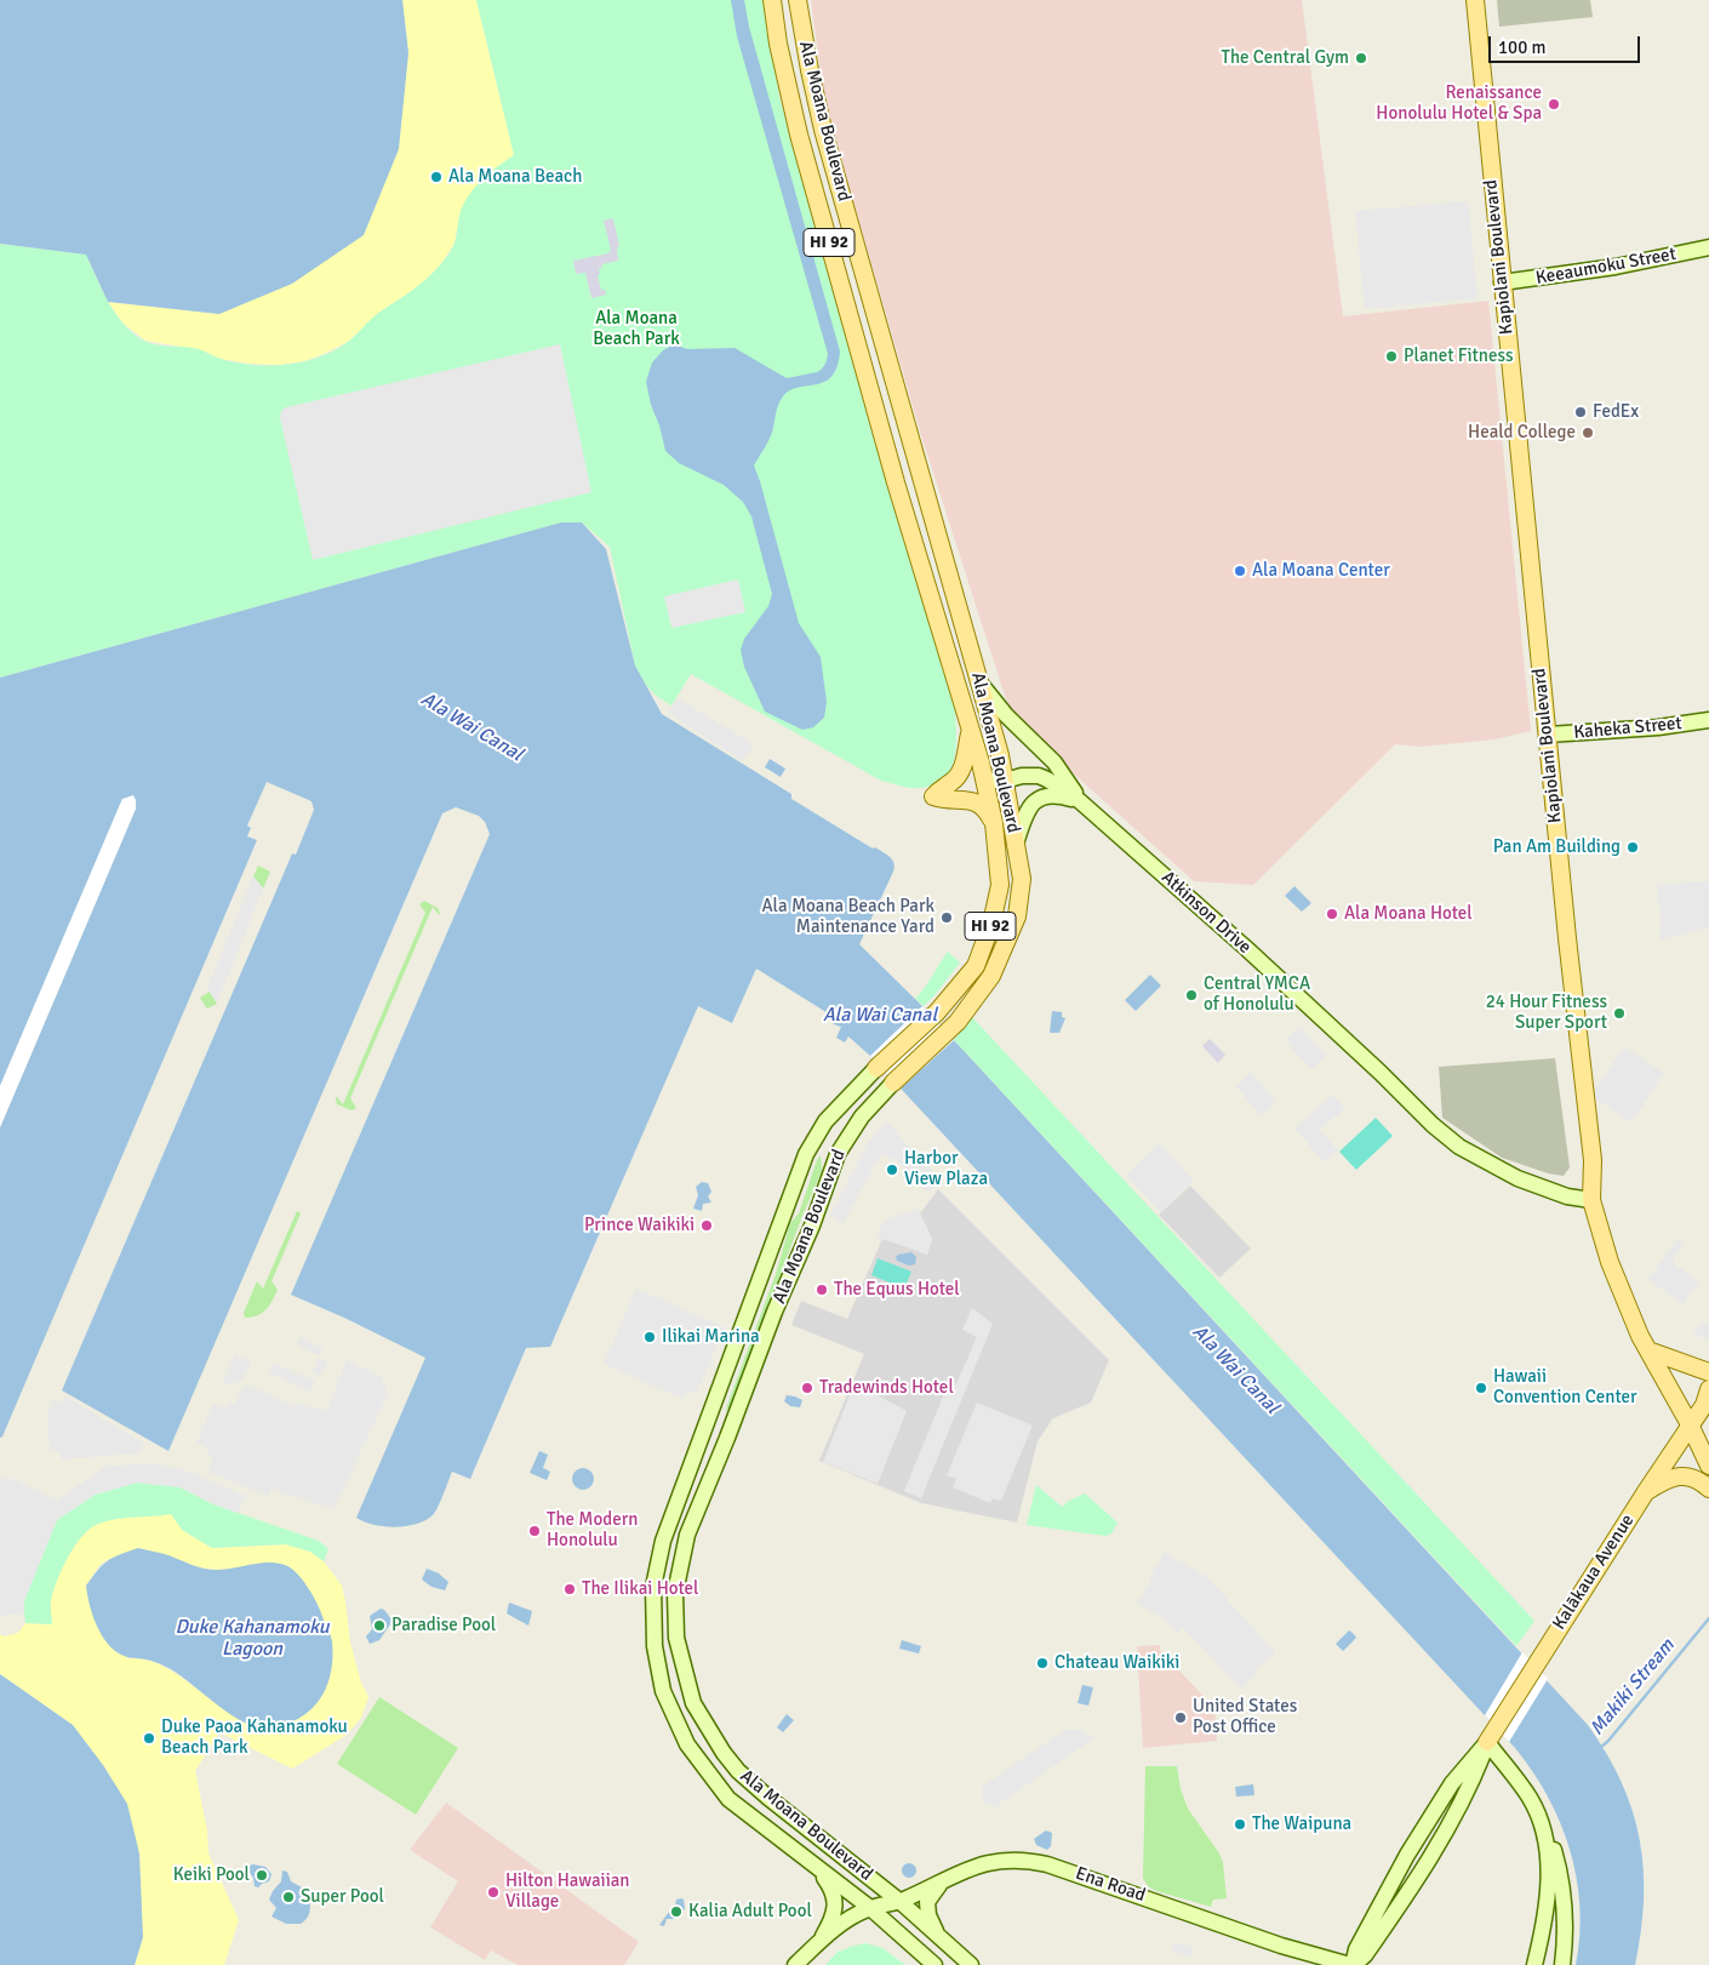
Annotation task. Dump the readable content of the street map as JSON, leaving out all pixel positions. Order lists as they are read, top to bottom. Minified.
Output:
{"streets":{"main road":["Ala Moana Boulevard","HI 92","Kapiolani Boulevard","Keeaumoku Street","Kaheka Street","Atkinson Drive","Kalākaua Avenue","Ena Road"]},"crossings":[["Ala Moana Boulevard","Atkinson Drive"],["Ala Moana Boulevard","Ena Road"],["Kapiolani Boulevard","Keeaumoku Street"],["Kapiolani Boulevard","Kaheka Street"],["Kapiolani Boulevard","Atkinson Drive"],["Kapiolani Boulevard","Kalākaua Avenue"],["Kalākaua Avenue","Ena Road"]],"water":["Ala Wai Canal","Duke Kahanamoku Lagoon","Makiki Stream"],"parks":["Ala Moana Beach Park"],"places":["The Central Gym","Renaissance Honolulu Hotel & Spa","Ala Moana Beach","Planet Fitness","FedEx","Heald College","Ala Moana Center","Pan Am Building","Ala Moana Hotel","Ala Moana Beach Park Maintenance Yard","Central YMCA of Honolulu","24 Hour Fitness Super Sport","Harbor View Plaza","Prince Waikiki","The Equus Hotel","Ilikai Marina","Tradewinds Hotel","Hawaii Convention Center","The Modern Honolulu","The Ilikai Hotel","Paradise Pool","Chateau Waikiki","United States Post Office","Duke Paoa Kahanamoku Beach Park","The Waipuna","Keiki Pool","Hilton Hawaiian Village","Super Pool","Kalia Adult Pool"],"scale_bar":"100 m"}
